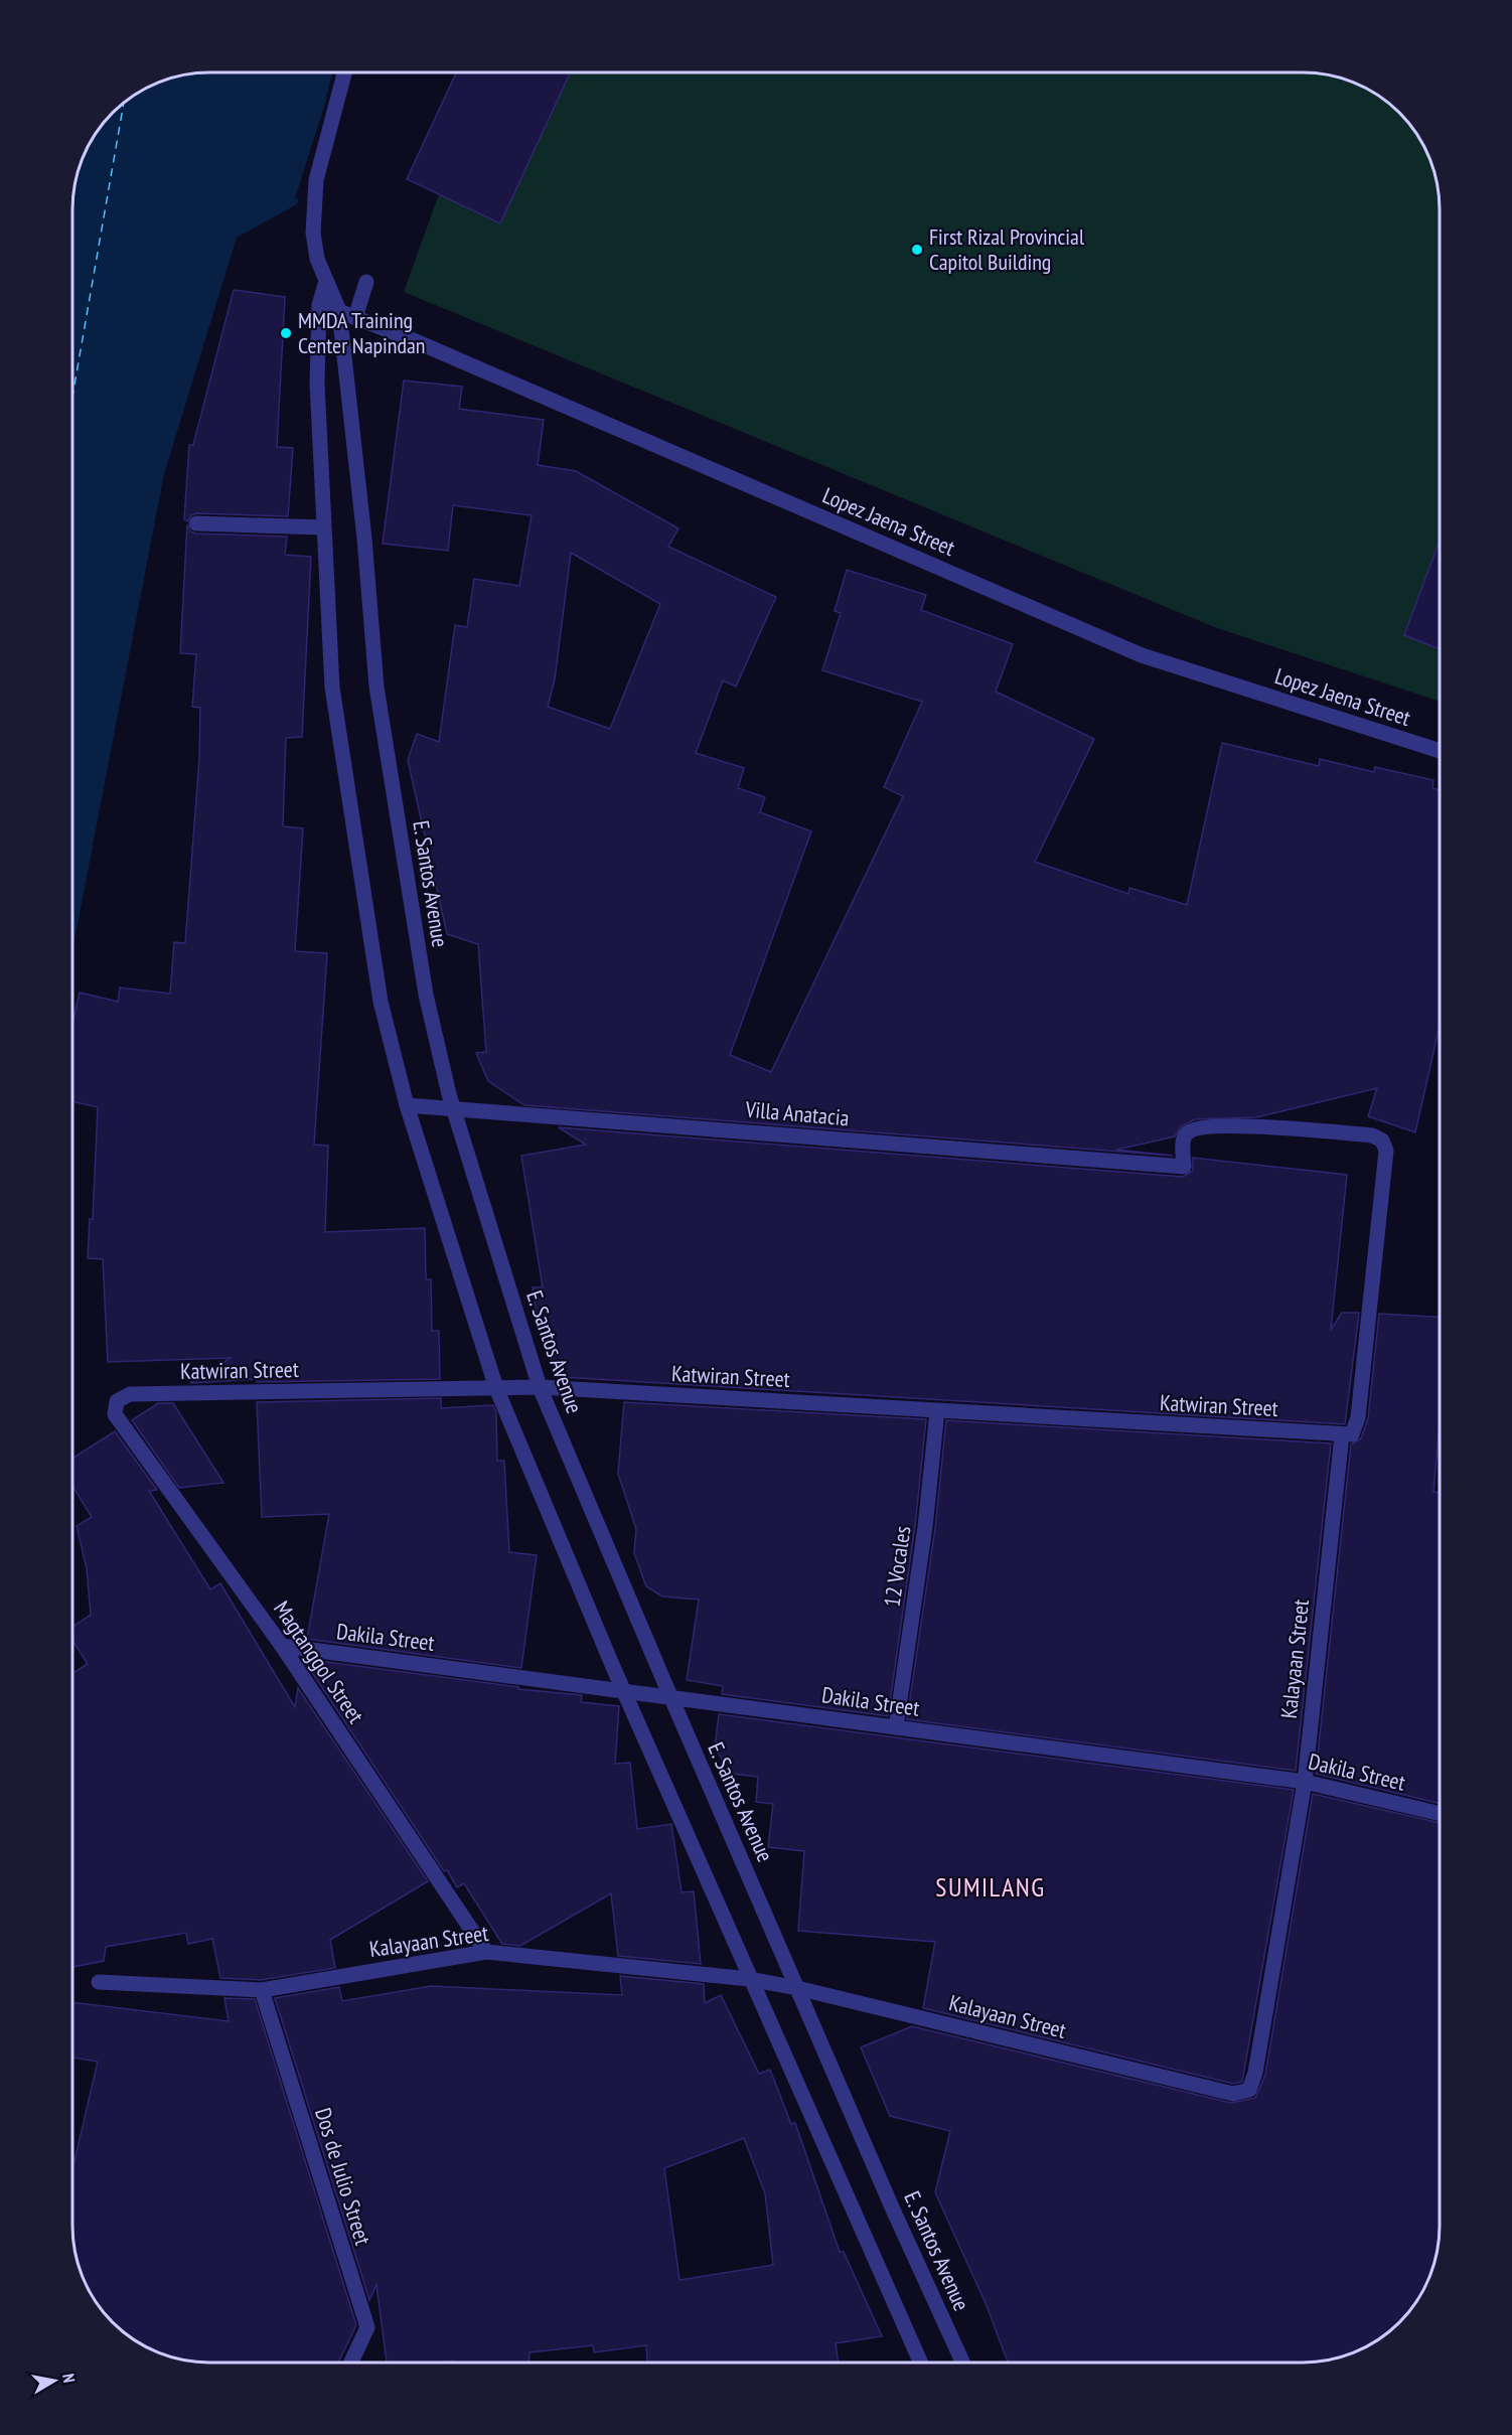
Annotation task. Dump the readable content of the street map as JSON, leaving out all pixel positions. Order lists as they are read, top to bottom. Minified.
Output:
{"streets":{"street":["Lopez Jaena Street","E. Santos Avenue","Villa Anatacia","Katwiran Street","12 Vocales","Dakila Street","Kalayaan Street","Magtanggol Street","Dos de Julio Street"]},"crossings":[["Lopez Jaena Street","E. Santos Avenue"],["E. Santos Avenue","Villa Anatacia"],["E. Santos Avenue","Katwiran Street"],["E. Santos Avenue","Dakila Street"],["E. Santos Avenue","Kalayaan Street"],["Villa Anatacia","Katwiran Street"],["Villa Anatacia","Kalayaan Street"],["Katwiran Street","12 Vocales"],["Katwiran Street","Kalayaan Street"],["Katwiran Street","Magtanggol Street"],["12 Vocales","Dakila Street"],["Dakila Street","Kalayaan Street"],["Dakila Street","Magtanggol Street"],["Kalayaan Street","Magtanggol Street"],["Kalayaan Street","Dos de Julio Street"]],"districts":["SUMILANG"],"places":["First Rizal Provincial Capitol Building","MMDA Training Center Napindan"],"north":"right"}
